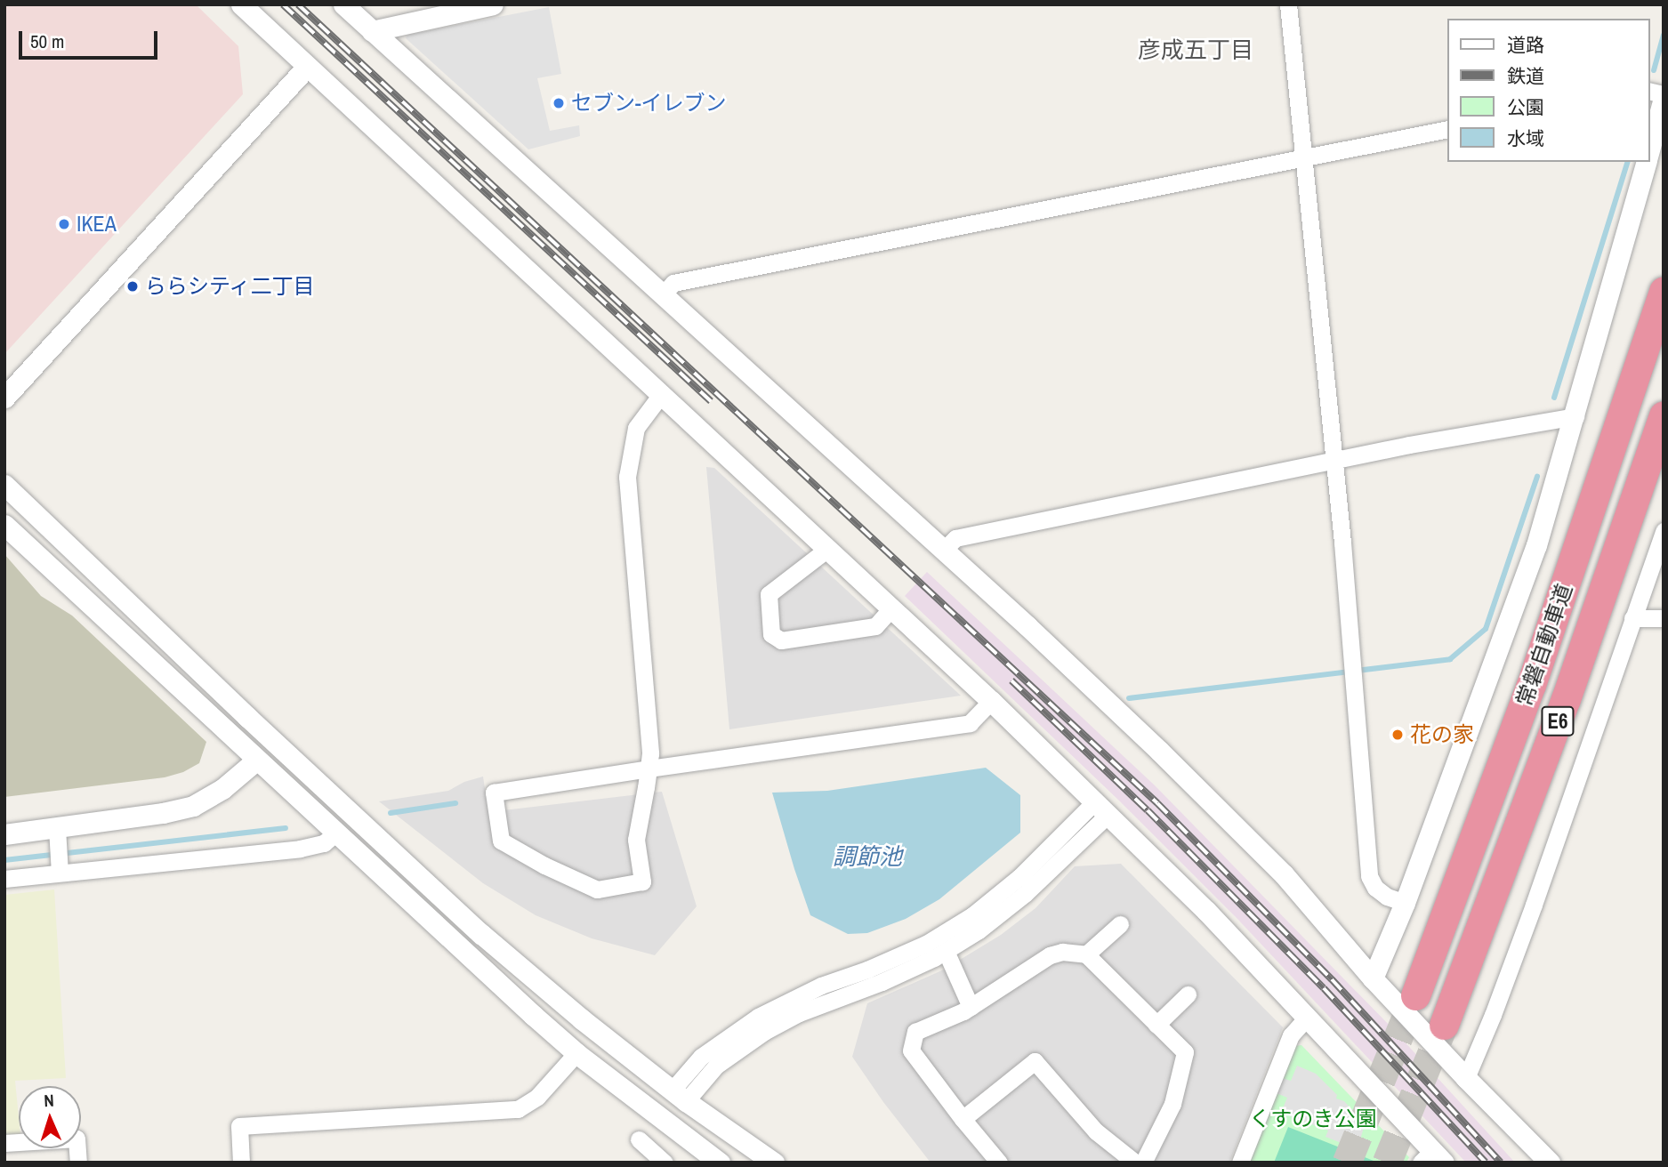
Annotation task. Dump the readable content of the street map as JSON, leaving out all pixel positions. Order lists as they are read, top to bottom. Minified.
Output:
{"streets":{"highway":["常磐自動車道","E6"]},"districts":["彦成五丁目"],"water":["調節池"],"parks":["くすのき公園"],"places":["セブン-イレブン","IKEA","ららシティ二丁目","花の家"],"legend":["道路","鉄道","公園","水域"],"scale_bar":"50 m","north":"top"}
